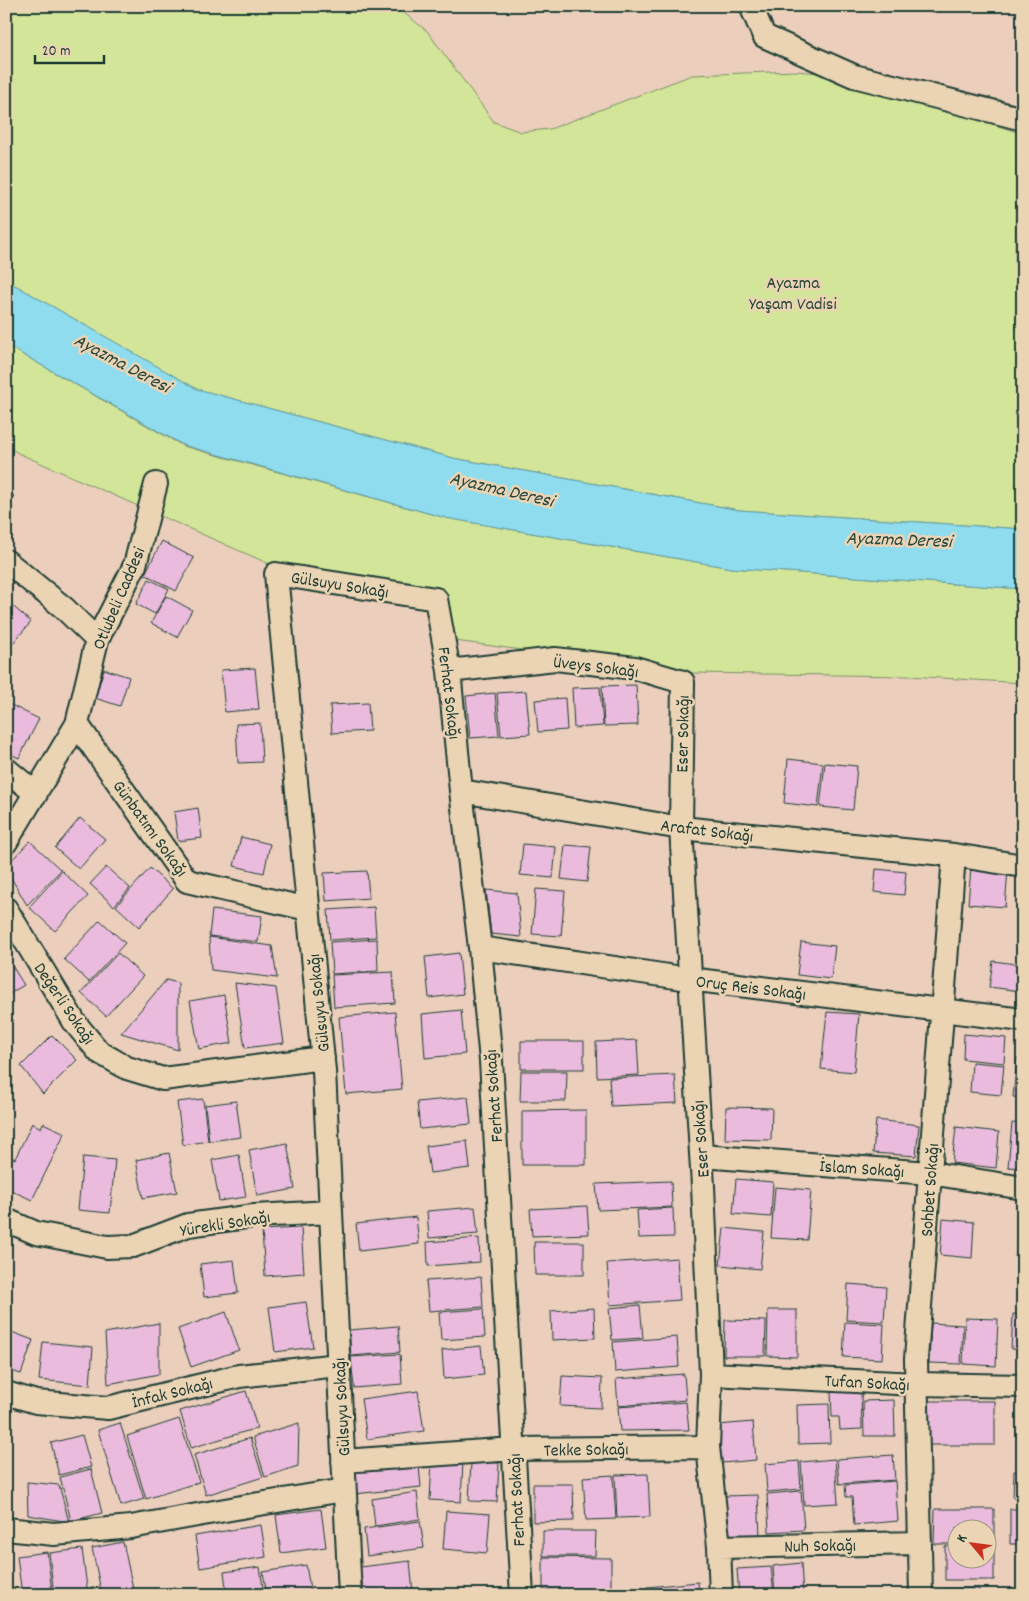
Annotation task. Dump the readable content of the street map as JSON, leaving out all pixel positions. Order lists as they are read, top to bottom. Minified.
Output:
{"streets":{"street":["Gülsuyu Sokağı","Otlubeli Caddesi","Üveys Sokağı","Ferhat Sokağı","Eser Sokağı","Günbatımı Sokağı","Arafat Sokağı","Oruç Reis Sokağı","Değerli Sokağı","İslam Sokağı","Sohbet Sokağı","Yürekli Sokağı","Tufan Sokağı","İnfak Sokağı","Tekke Sokağı","Nuh Sokağı"]},"crossings":[["Gülsuyu Sokağı","Ferhat Sokağı"],["Gülsuyu Sokağı","Günbatımı Sokağı"],["Gülsuyu Sokağı","Değerli Sokağı"],["Gülsuyu Sokağı","Yürekli Sokağı"],["Gülsuyu Sokağı","İnfak Sokağı"],["Gülsuyu Sokağı","Tekke Sokağı"],["Otlubeli Caddesi","Günbatımı Sokağı"],["Üveys Sokağı","Ferhat Sokağı"],["Üveys Sokağı","Eser Sokağı"],["Ferhat Sokağı","Arafat Sokağı"],["Ferhat Sokağı","Oruç Reis Sokağı"],["Ferhat Sokağı","Tekke Sokağı"],["Eser Sokağı","Arafat Sokağı"],["Eser Sokağı","Oruç Reis Sokağı"],["Eser Sokağı","İslam Sokağı"],["Eser Sokağı","Tufan Sokağı"],["Eser Sokağı","Tekke Sokağı"],["Eser Sokağı","Nuh Sokağı"],["Arafat Sokağı","Sohbet Sokağı"],["Oruç Reis Sokağı","Sohbet Sokağı"],["İslam Sokağı","Sohbet Sokağı"],["Sohbet Sokağı","Tufan Sokağı"],["Sohbet Sokağı","Nuh Sokağı"]],"water":["Ayazma Deresi"],"parks":["Ayazma Yaşam Vadisi"],"scale_bar":"20 m","north":"top left"}
